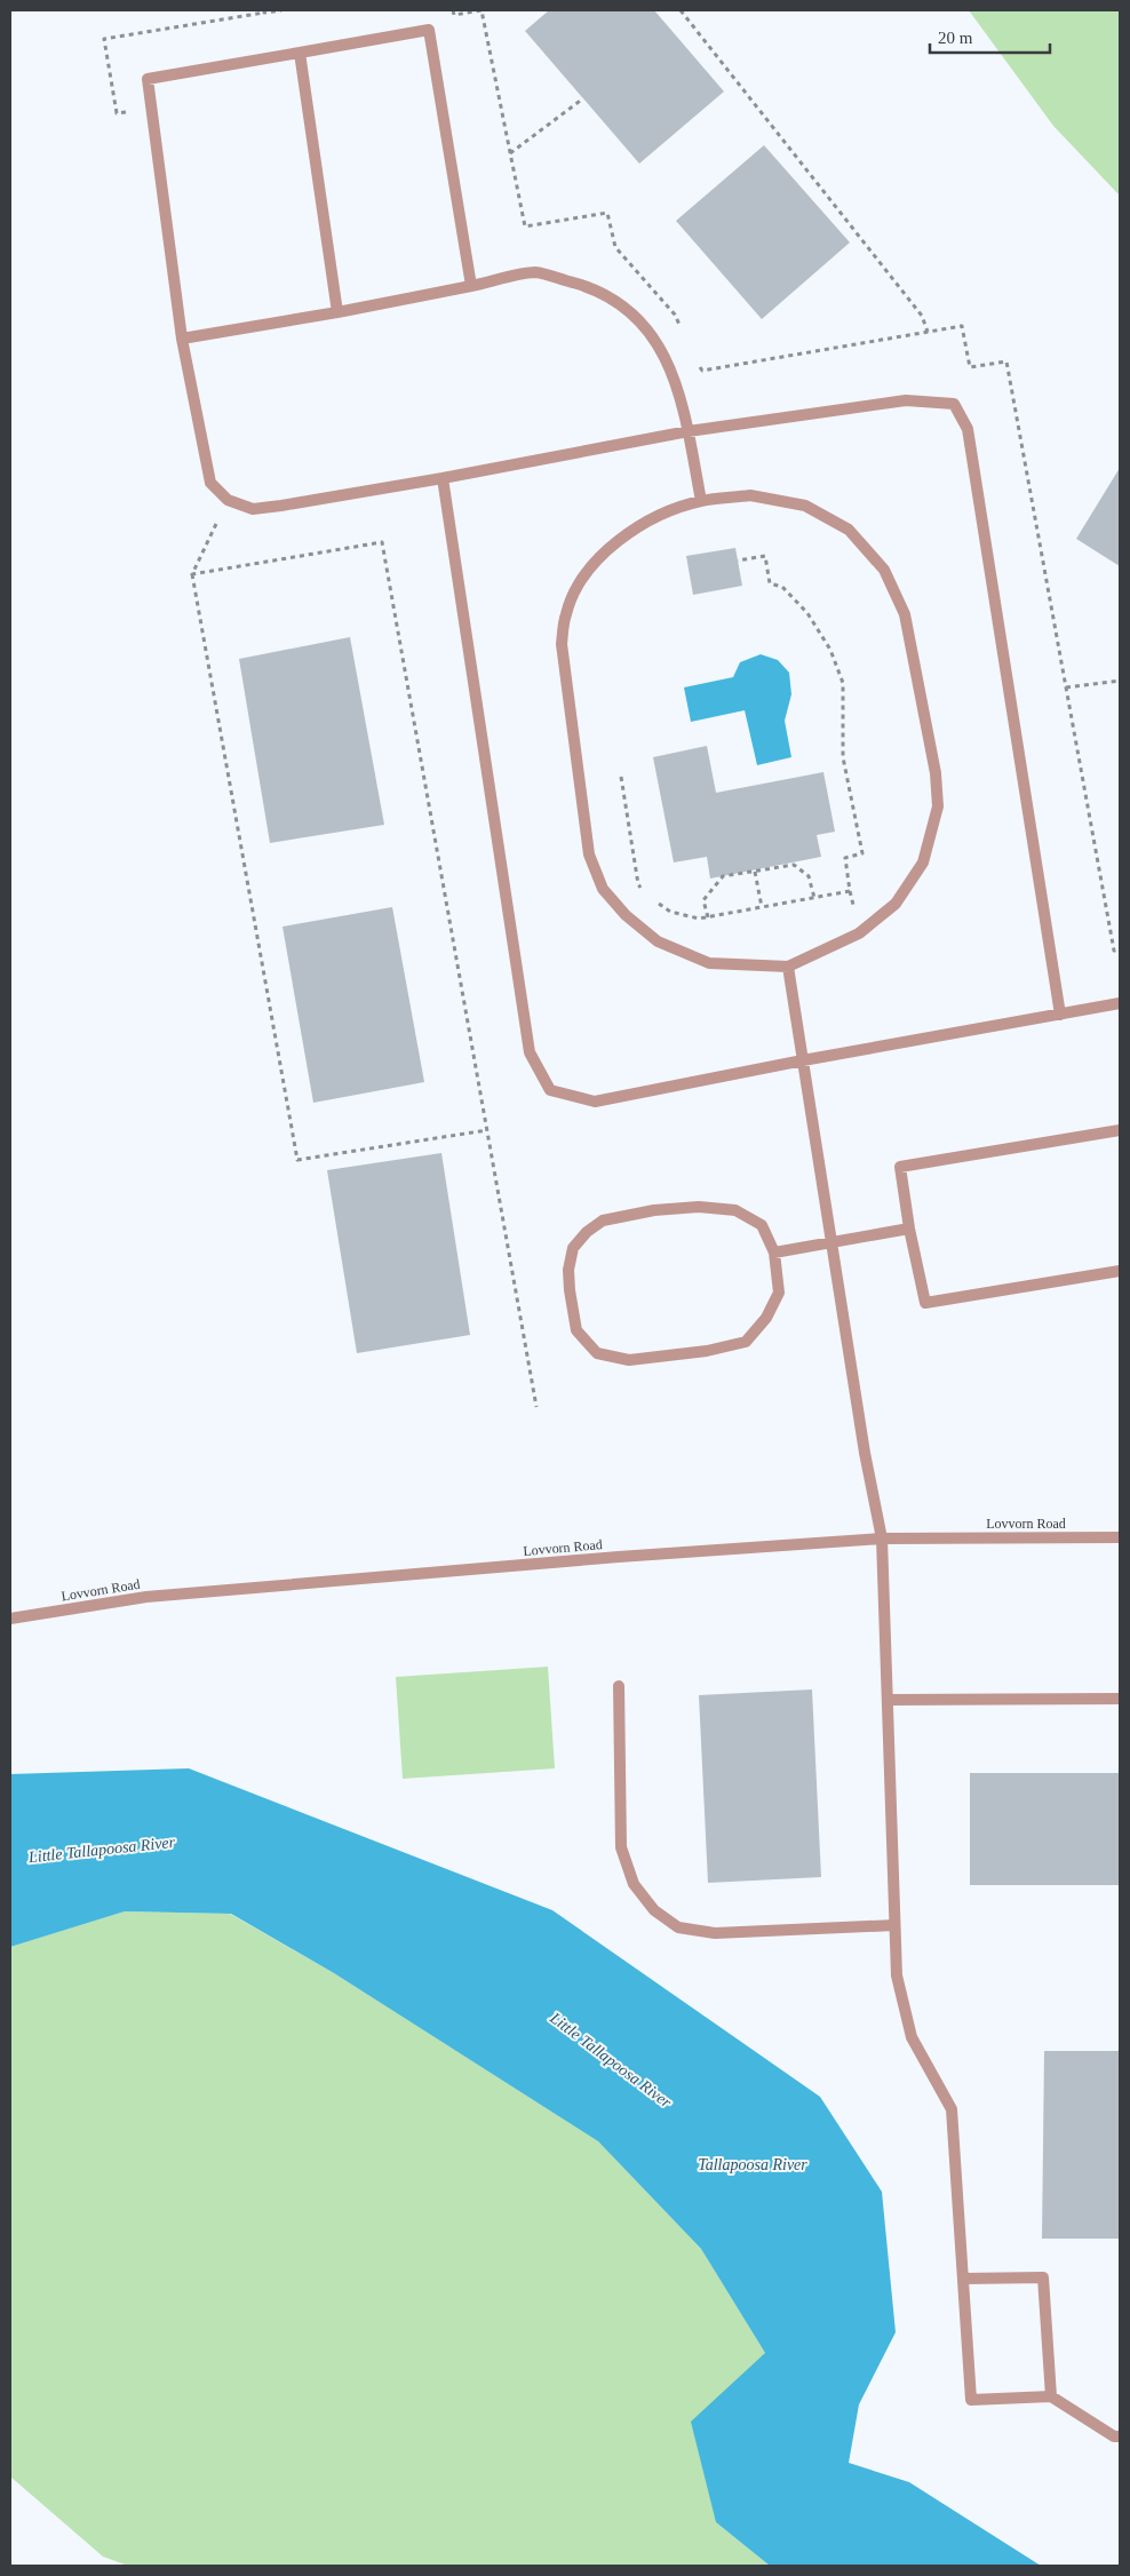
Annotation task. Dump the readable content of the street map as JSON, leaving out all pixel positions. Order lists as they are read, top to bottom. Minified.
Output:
{"streets":{"street":["Lovvorn Road"]},"water":["Little Tallapoosa River","Tallapoosa River"],"scale_bar":"20 m"}
